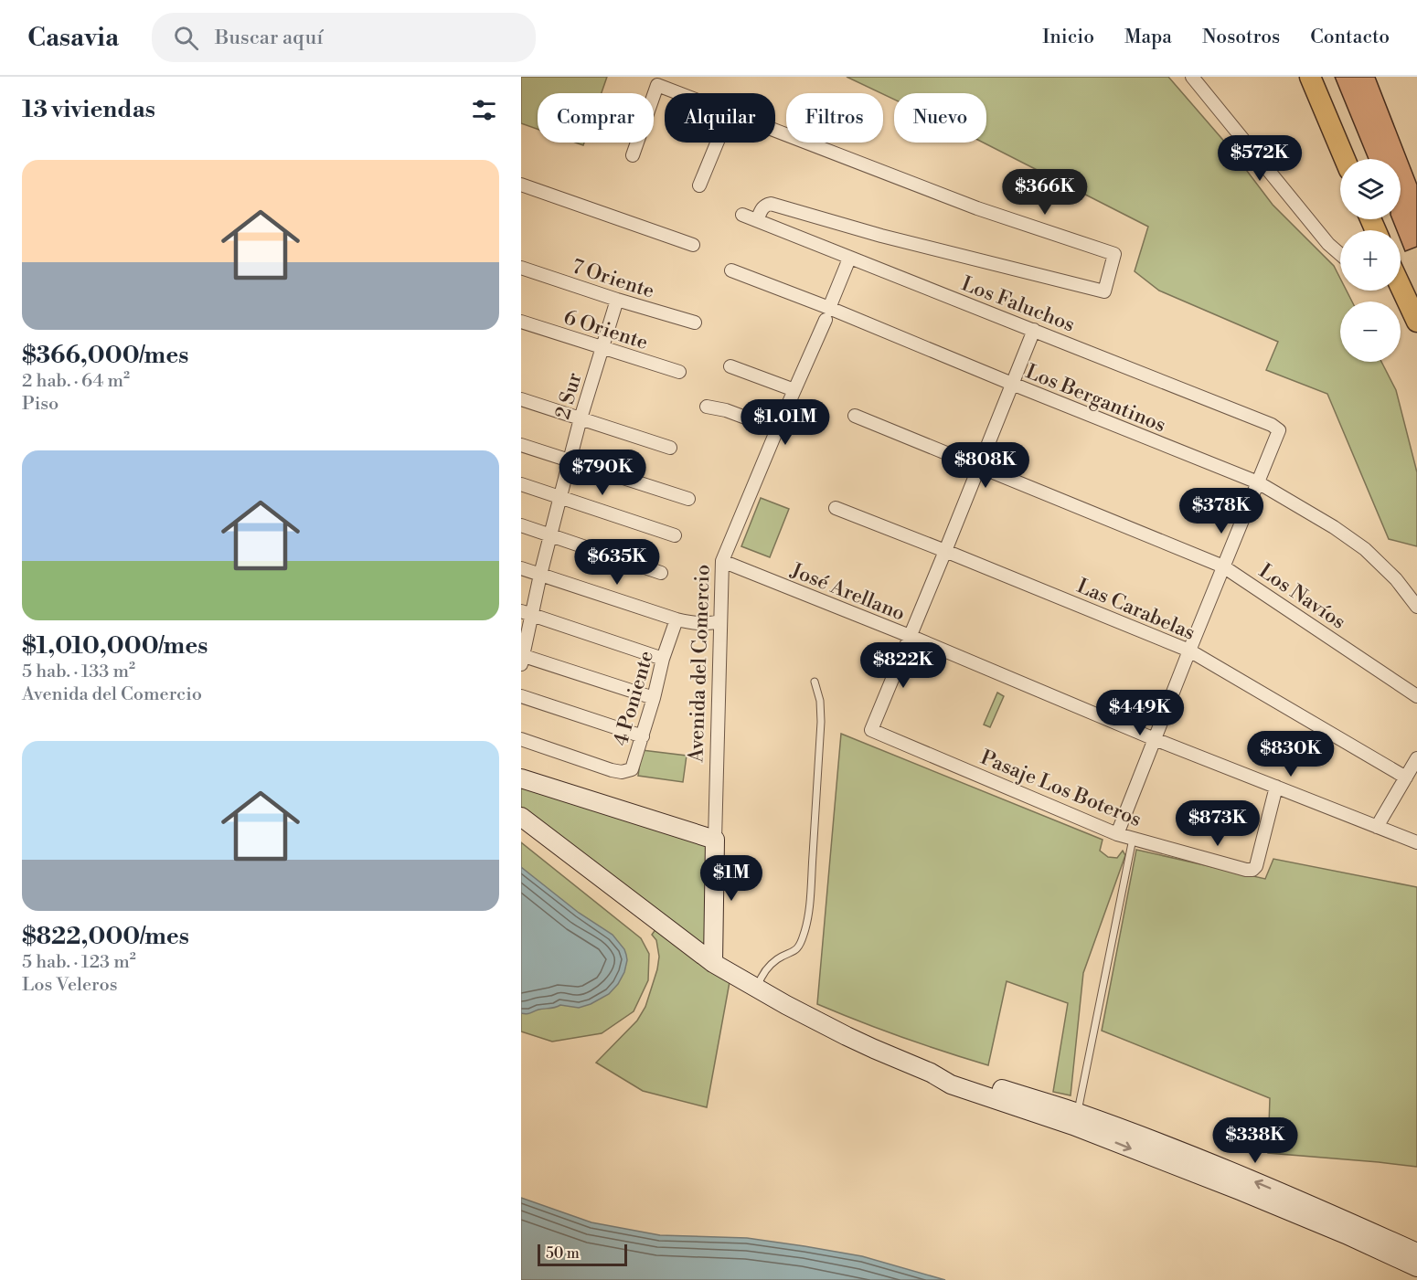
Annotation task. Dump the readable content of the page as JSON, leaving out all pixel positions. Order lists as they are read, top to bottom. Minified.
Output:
{"streets":{"street":["7 Oriente","Los Faluchos","6 Oriente","2 Sur","Los Bergantinos","José Arellano","Los Navíos","Las Carabelas","Avenida del Comercio","4 Poniente","Pasaje Los Boteros"]},"crossings":[["7 Oriente","2 Sur"],["Los Faluchos","Los Bergantinos"],["Los Faluchos","Avenida del Comercio"],["6 Oriente","2 Sur"],["Los Bergantinos","Avenida del Comercio"],["José Arellano","Avenida del Comercio"],["José Arellano","Pasaje Los Boteros"]],"scale_bar":"50 m","page":{"header":"Casavia","search":"Buscar aquí","nav":["Inicio","Mapa","Nosotros","Contacto"],"heading":"13 viviendas","chip":["Comprar","Alquilar","Filtros","Nuevo"],"price":["$572K","$366K","$1.01M","$808K","$790K","$378K","$635K","$822K","$449K","$830K","$873K","$1M","$338K"],"list":[{"name":"$366,000/mes","note":"2 hab. · 64 m² · Piso"},{"name":"$1,010,000/mes","note":"5 hab. · 133 m² · Avenida del Comercio"},{"name":"$822,000/mes","note":"5 hab. · 123 m² · Los Veleros"}],"map_buttons":["+","−"],"scale":"50 m"}}
